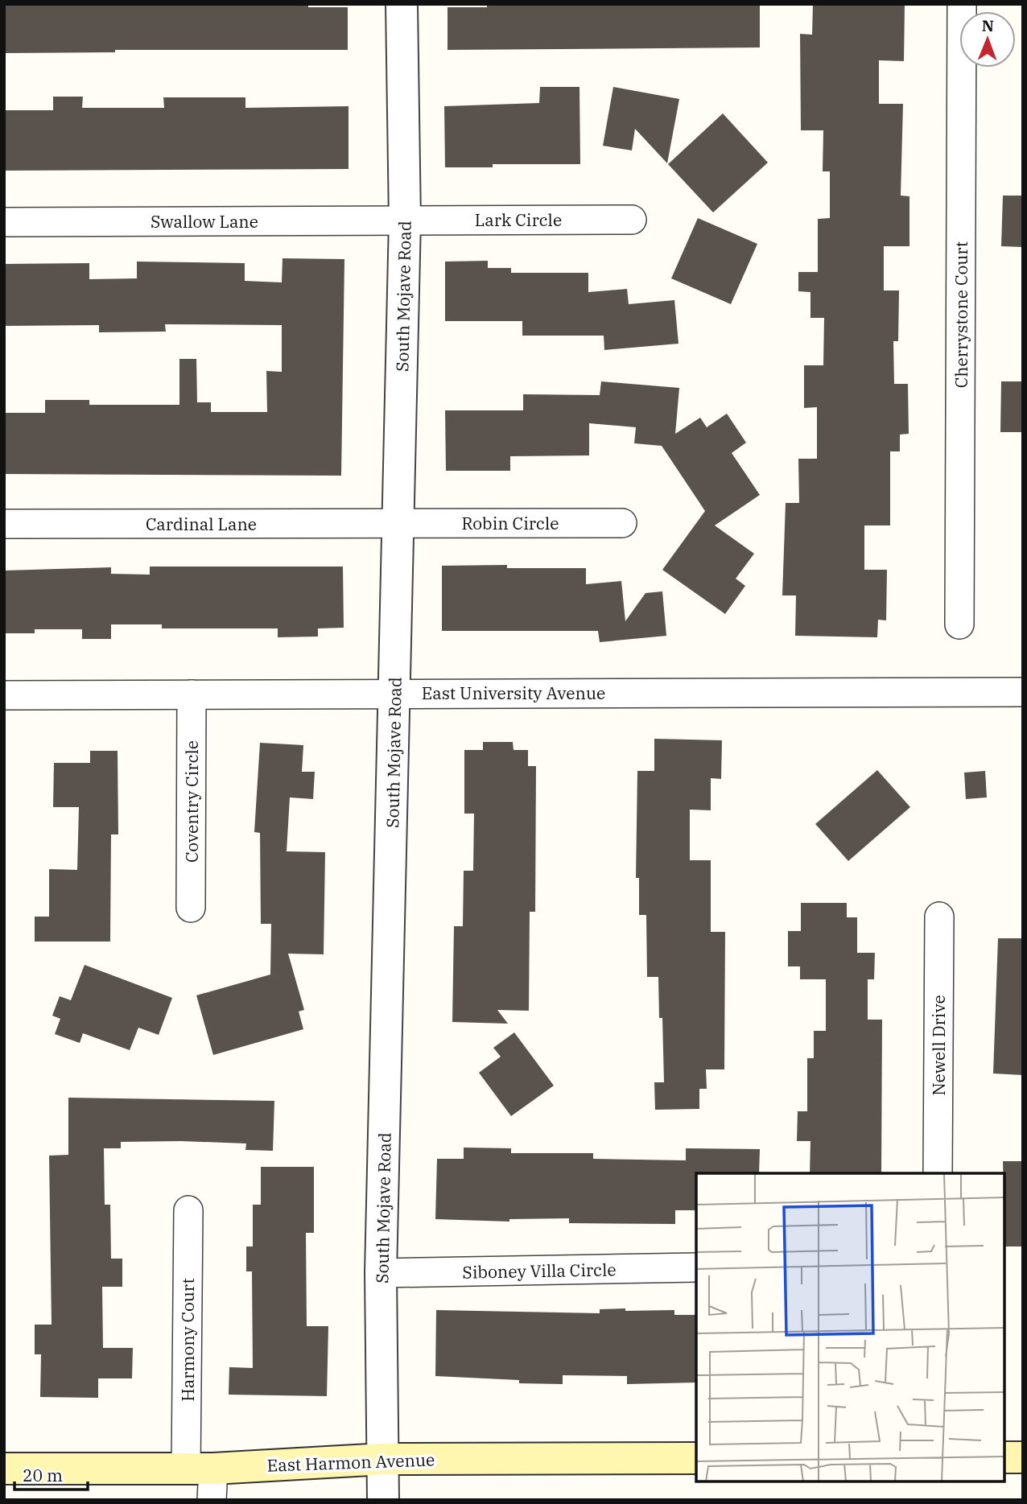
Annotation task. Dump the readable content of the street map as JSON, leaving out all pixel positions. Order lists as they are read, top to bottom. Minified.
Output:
{"streets":{"main road":["East Harmon Avenue"],"street":["Lark Circle","Swallow Lane","South Mojave Road","Cherrystone Court","Robin Circle","Cardinal Lane","East University Avenue","Coventry Circle","Newell Drive","Siboney Villa Circle","Harmony Court"]},"crossings":[["Lark Circle","Swallow Lane"],["Lark Circle","South Mojave Road"],["Swallow Lane","South Mojave Road"],["South Mojave Road","Robin Circle"],["South Mojave Road","Cardinal Lane"],["South Mojave Road","East University Avenue"],["South Mojave Road","Siboney Villa Circle"],["South Mojave Road","East Harmon Avenue"],["Robin Circle","Cardinal Lane"],["East University Avenue","Coventry Circle"],["Harmony Court","East Harmon Avenue"]],"scale_bar":"20 m","north":"top"}
